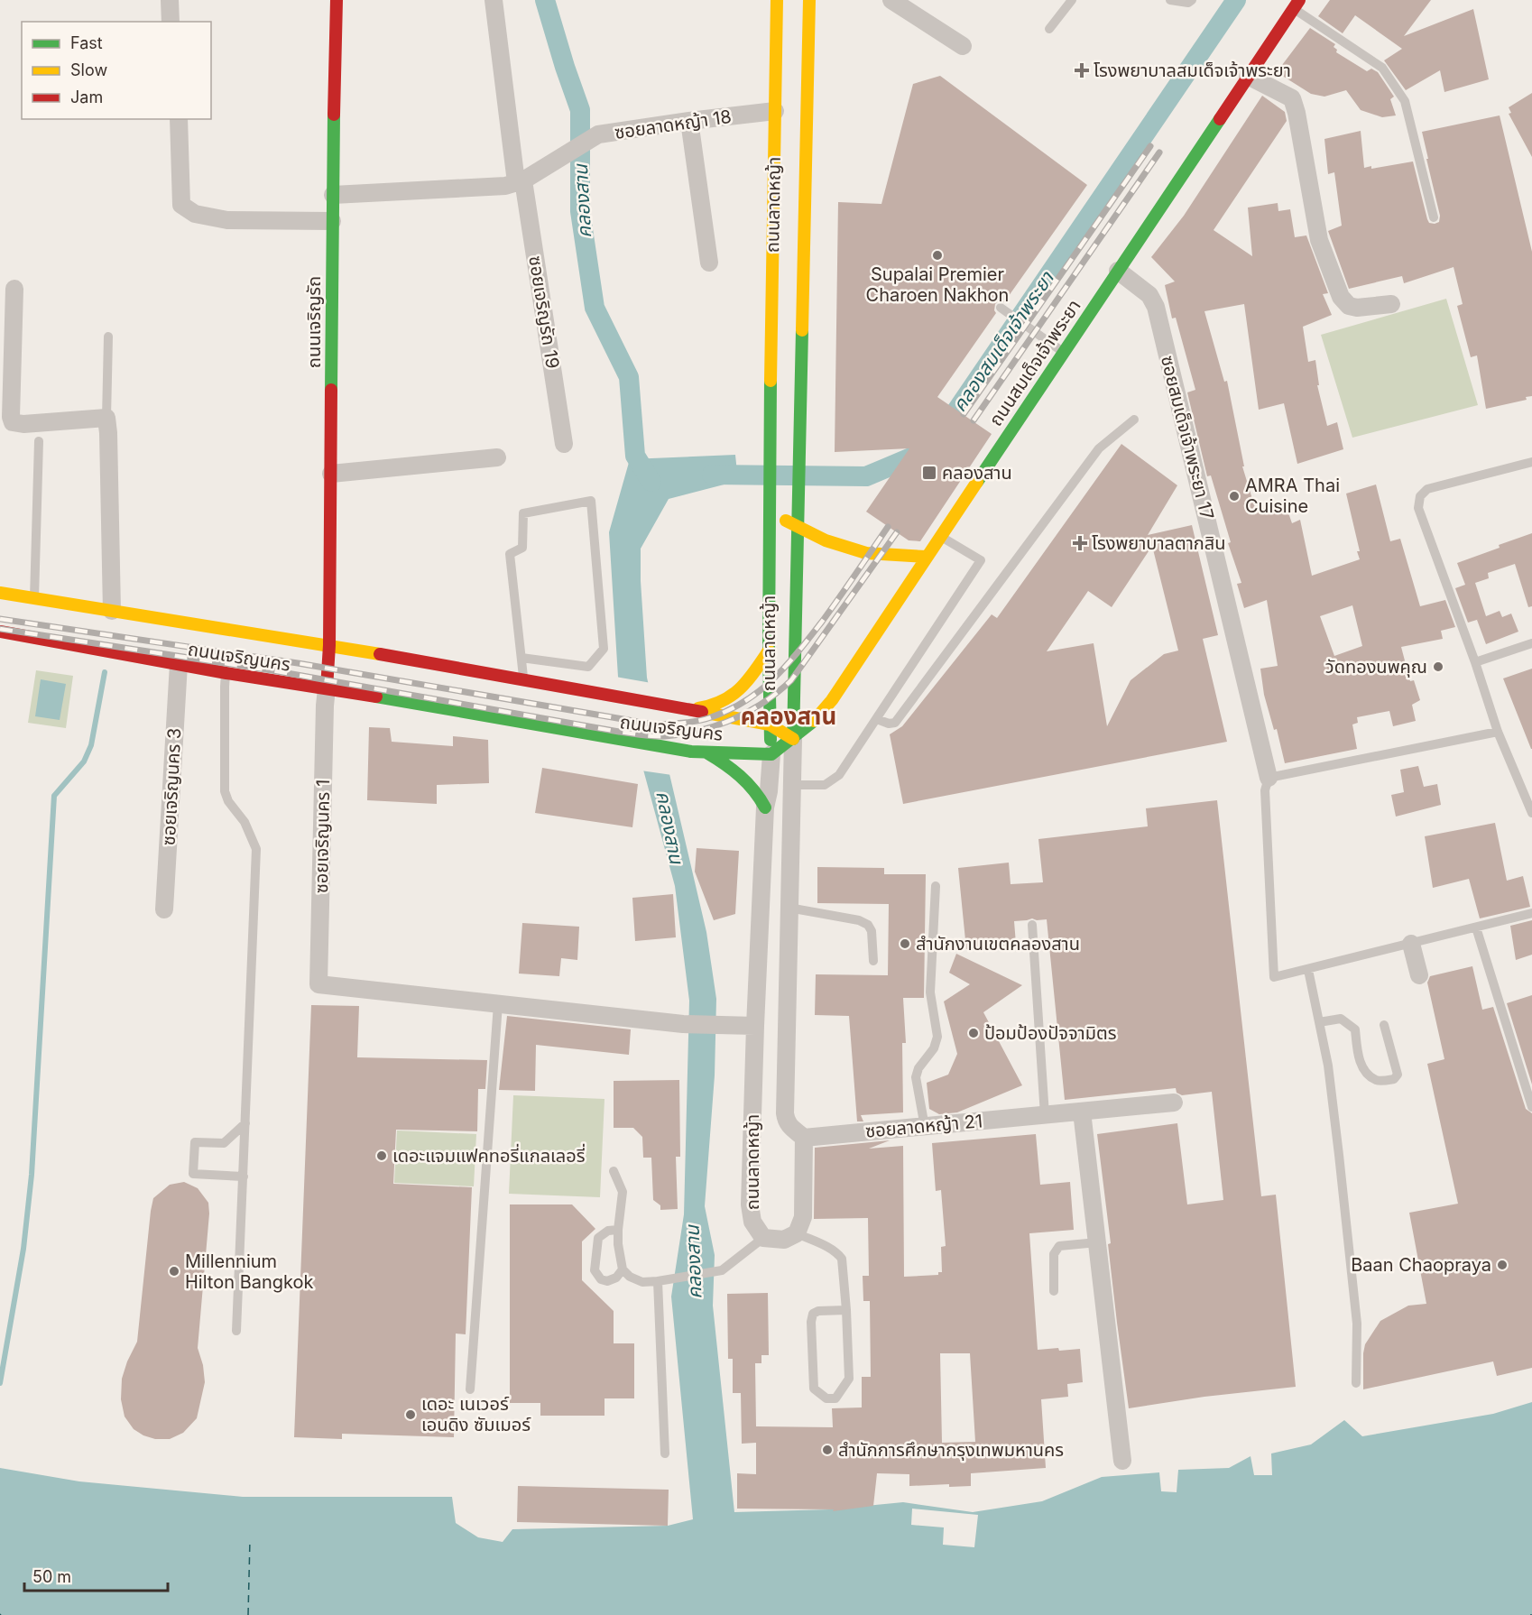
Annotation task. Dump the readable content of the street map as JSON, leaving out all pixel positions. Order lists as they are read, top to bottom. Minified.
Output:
{"streets":{"main road":["ถนนลาดหญ้า","ถนนเจริญรัถ","ถนนสมเด็จเจ้าพระยา","ถนนเจริญนคร"],"street":["ซอยลาดหญ้า 18","ซอยเจริญรัถ 19","ซอยสมเด็จเจ้าพระยา 17","ซอยเจริญนคร 3","ซอยเจริญนคร 1","ซอยลาดหญ้า 21"]},"crossings":[["ซอยลาดหญ้า 18","ถนนลาดหญ้า"],["ซอยลาดหญ้า 18","ซอยเจริญรัถ 19"],["ถนนลาดหญ้า","ถนนสมเด็จเจ้าพระยา"],["ถนนลาดหญ้า","ถนนเจริญนคร"],["ถนนลาดหญ้า","ซอยลาดหญ้า 21"],["ถนนเจริญรัถ","ถนนเจริญนคร"],["ถนนเจริญรัถ","ซอยเจริญนคร 1"],["ถนนสมเด็จเจ้าพระยา","ซอยสมเด็จเจ้าพระยา 17"],["ถนนสมเด็จเจ้าพระยา","ถนนเจริญนคร"],["ถนนเจริญนคร","ซอยเจริญนคร 3"],["ถนนเจริญนคร","ซอยเจริญนคร 1"]],"districts":["คลองสาน"],"water":["คลองสาน","คลองสมเด็จเจ้าพระยา"],"places":{"health":["โรงพยาบาลสมเด็จเจ้าพระยา","โรงพยาบาลตากสิน"],"other":["Supalai Premier Charoen Nakhon","AMRA Thai Cuisine","วัดทองนพคุณ","สำนักงานเขตคลองสาน","ป้อมป้องปัจจามิตร","เดอะแจมแฟคทอรี่แกลเลอรี่","Baan Chaopraya","Millennium Hilton Bangkok","เดอะ เนเวอร์ เอนดิง ซัมเมอร์","สำนักการศึกษากรุงเทพมหานคร"],"transit":["คลองสาน"]},"legend":["Fast","Slow","Jam"],"scale_bar":"50 m"}
